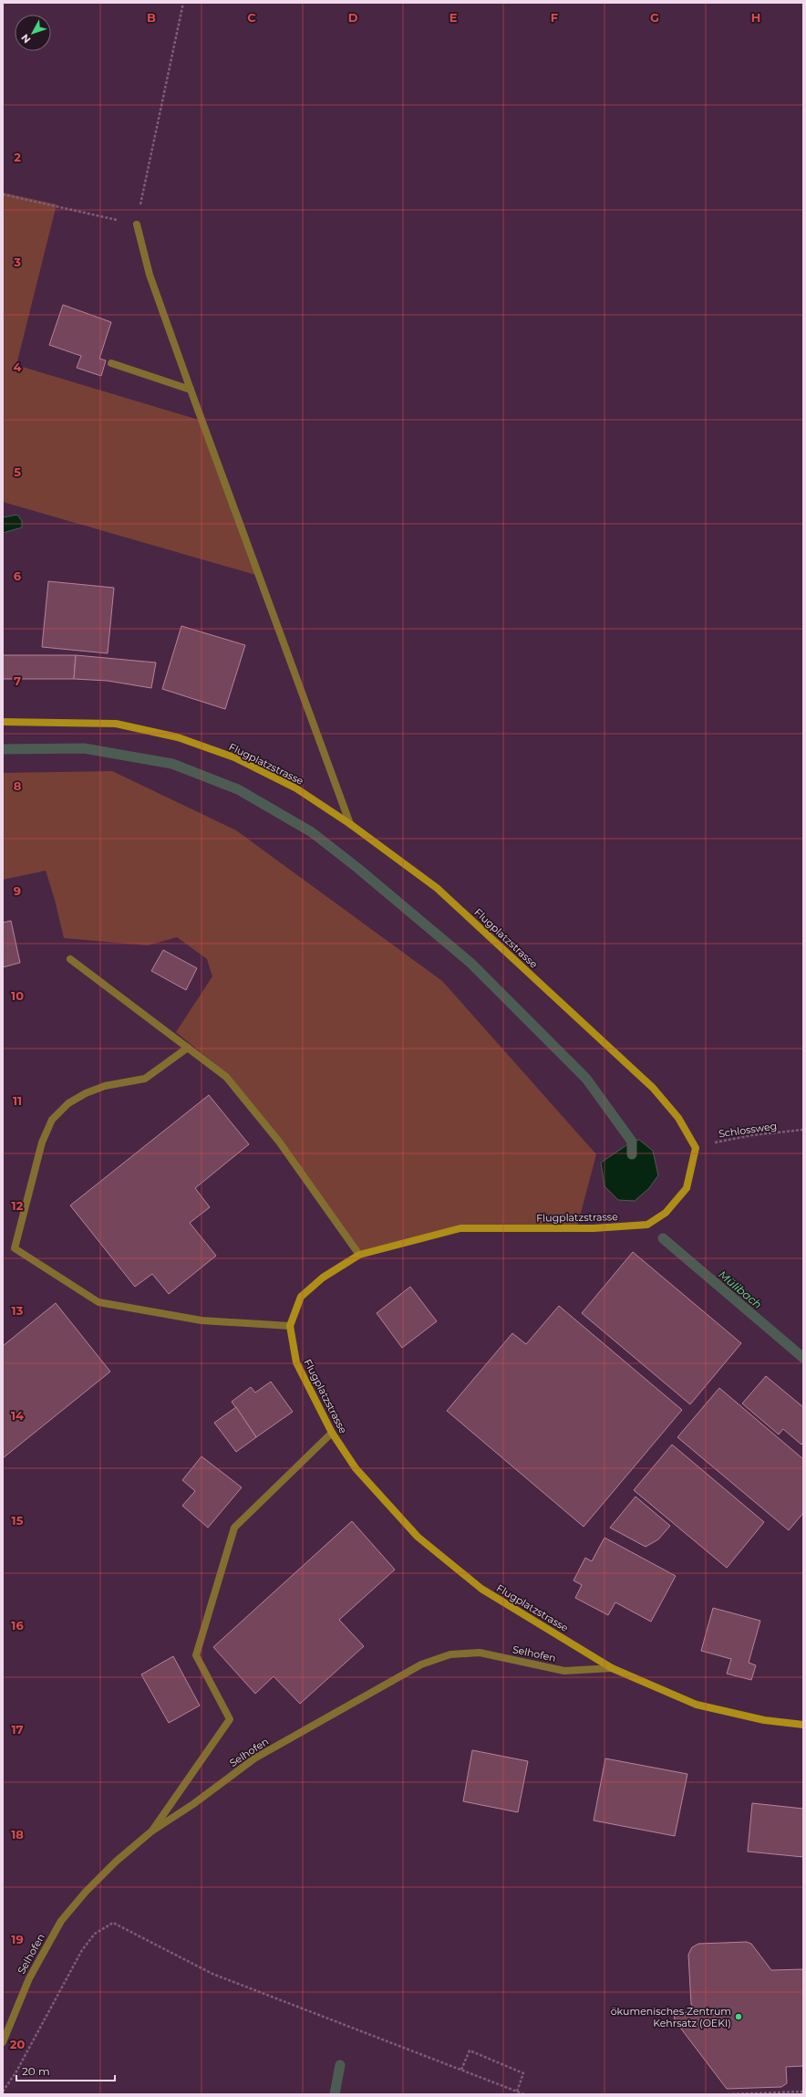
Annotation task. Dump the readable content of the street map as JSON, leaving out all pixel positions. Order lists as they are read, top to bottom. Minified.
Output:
{"streets":{"street":["Flugplatzstrasse","Selhofen"],"path":["Schlossweg"]},"crossings":[["Flugplatzstrasse","Schlossweg"],["Flugplatzstrasse","Selhofen"]],"water":["Mülibach"],"places":["ökumenisches Zentrum Kehrsatz (OEKI)"],"scale_bar":"20 m","north":"bottom left","grid":{"columns":["B","C","D","E","F","G","H"],"rows":["2","3","4","5","6","7","8","9","10","11","12","13","14","15","16","17","18","19","20"]}}
